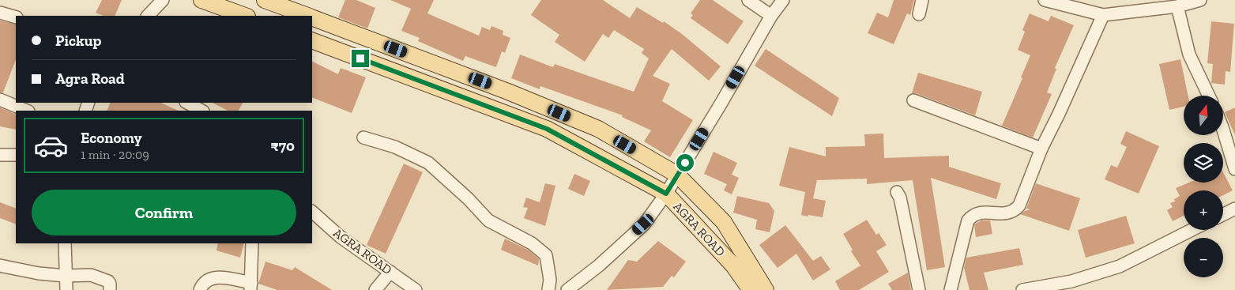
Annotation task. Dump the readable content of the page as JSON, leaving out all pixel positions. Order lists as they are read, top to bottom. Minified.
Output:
{"streets":{"main road":["AGRA ROAD"]},"north":"top","page":{"banner":["Pickup","Agra Road"],"map_buttons":["+","−"],"list":[{"name":"Economy","note":"1 min · 20:09","value":"₹70"}],"buttons":"Confirm"}}
